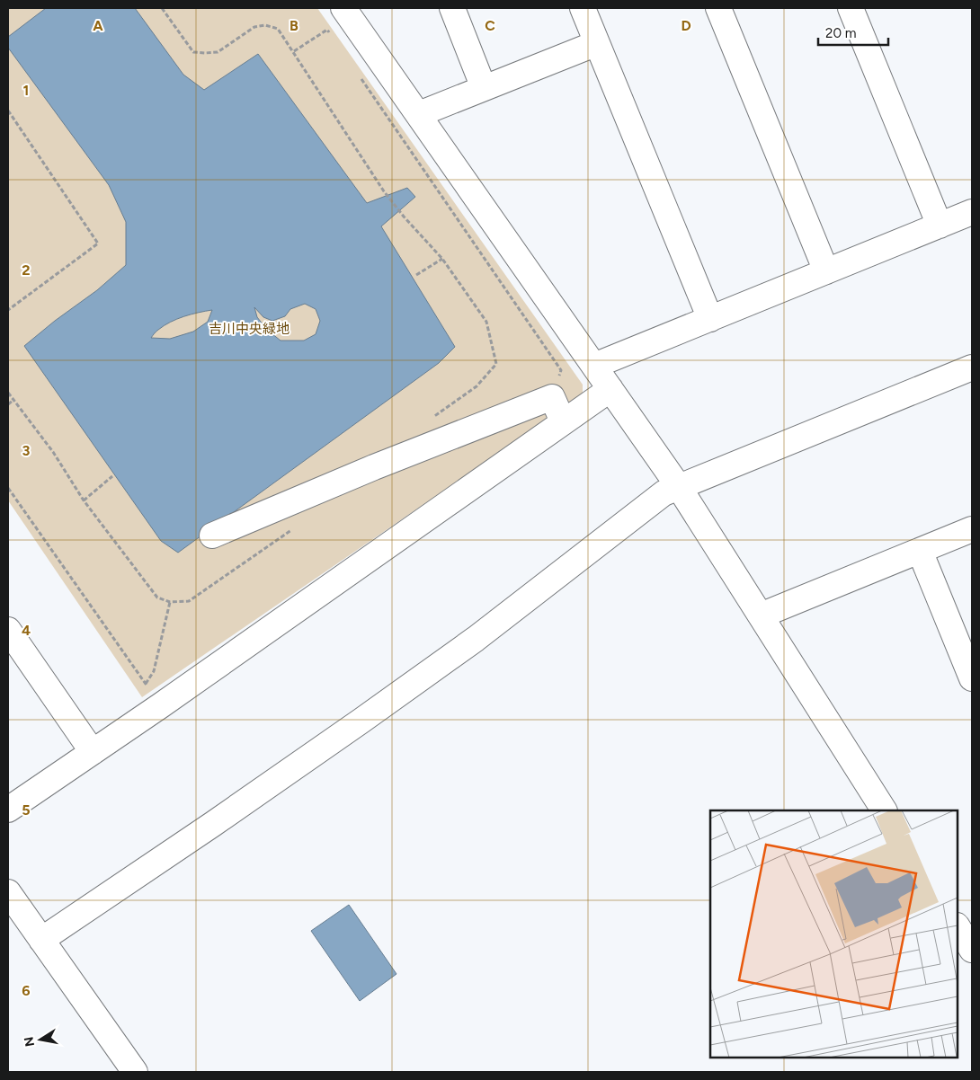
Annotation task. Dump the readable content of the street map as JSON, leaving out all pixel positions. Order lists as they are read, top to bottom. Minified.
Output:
{"parks":["吉川中央緑地"],"scale_bar":"20 m","north":"left","grid":{"columns":["A","B","C","D"],"rows":["1","2","3","4","5","6"]}}
